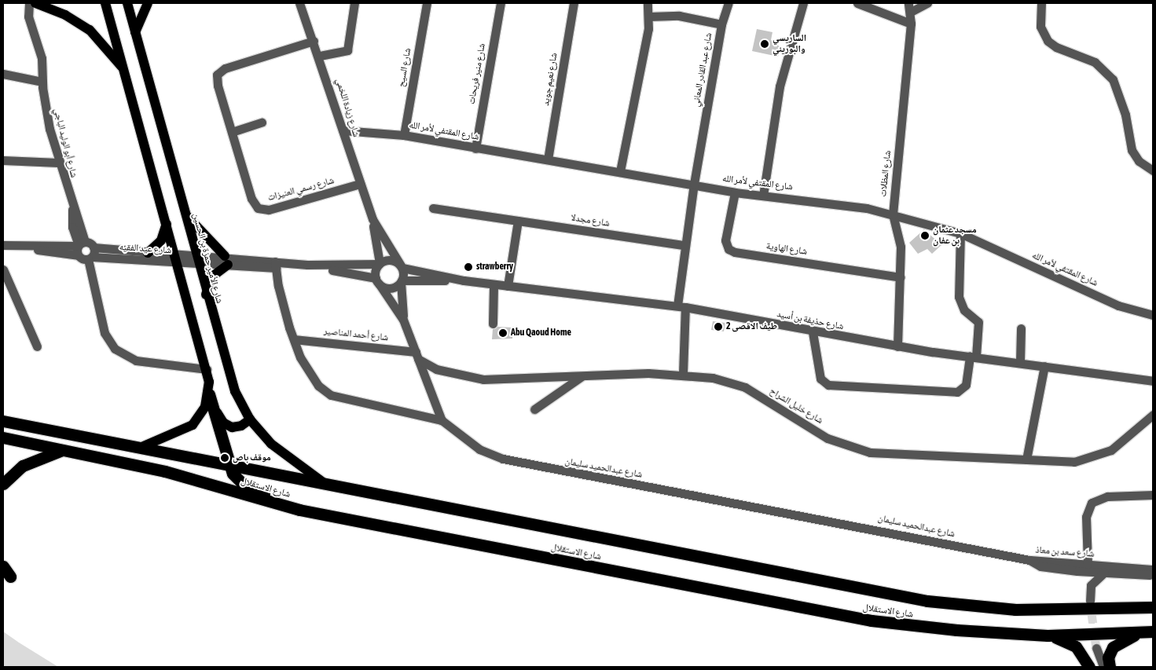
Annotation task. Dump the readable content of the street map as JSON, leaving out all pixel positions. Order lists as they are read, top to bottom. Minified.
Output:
{"streets":{"highway":["شارع الاستقلال"],"main road":["شارع الأمير حمزة بن الحسين"],"street":["شارع السيح","شارع عبد القادر المعاني","شارع منير فريحات","شارع نعيم جويد","شارع زيادة اللخمي","شارع المقتفي لأمر الله","شارع أبو الوليد الباجي","شارع المظلات","شارع رسمي العنيزات","شارع مجدلا","شارع عيد الفقيه","شارع الهاوية","شارع حذيفة بن أسيد","شارع أحمد المناصير","شارع خليل الشراح","شارع عبدالحميد سليمان","شارع سعد بن معاذ"]},"crossings":[["شارع السيح","شارع المقتفي لأمر الله"],["شارع عبد القادر المعاني","شارع المقتفي لأمر الله"],["شارع عبد القادر المعاني","شارع مجدلا"],["شارع منير فريحات","شارع المقتفي لأمر الله"],["شارع نعيم جويد","شارع المقتفي لأمر الله"],["شارع زيادة اللخمي","شارع المقتفي لأمر الله"],["شارع زيادة اللخمي","شارع رسمي العنيزات"],["شارع زيادة اللخمي","شارع حذيفة بن أسيد"],["شارع المقتفي لأمر الله","شارع المظلات"],["شارع المقتفي لأمر الله","شارع الهاوية"],["شارع المظلات","شارع الهاوية"],["شارع المظلات","شارع حذيفة بن أسيد"],["شارع عيد الفقيه","شارع الأمير حمزة بن الحسين"],["شارع عيد الفقيه","شارع عبدالحميد سليمان"],["شارع الأمير حمزة بن الحسين","شارع الاستقلال"],["شارع أحمد المناصير","شارع خليل الشراح"],["شارع أحمد المناصير","شارع عبدالحميد سليمان"],["شارع عبدالحميد سليمان","شارع سعد بن معاذ"]],"places":["الساريسي والبوريني","مسجد عثمان بن عفان","strawberry","طيف الاقصى 2","Abu Qaoud Home","موقف باص"]}
